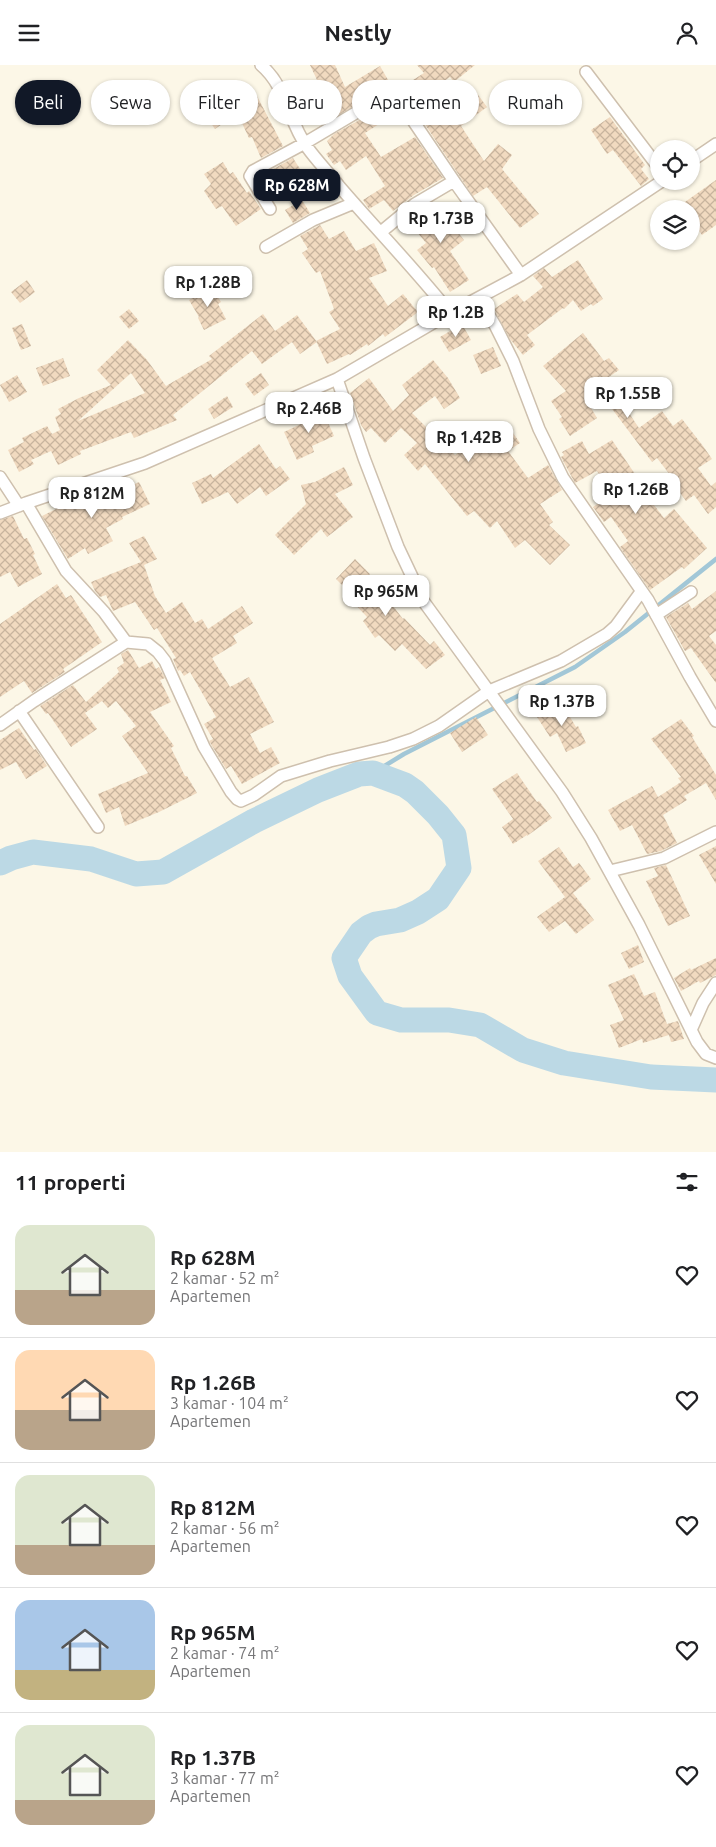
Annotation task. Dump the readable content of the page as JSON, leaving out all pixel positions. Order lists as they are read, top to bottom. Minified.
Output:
{"page":{"header":"Nestly","chip":["Beli","Sewa","Filter","Baru","Apartemen","Rumah"],"price":["Rp 628M","Rp 1.73B","Rp 1.28B","Rp 1.2B","Rp 1.55B","Rp 2.46B","Rp 1.42B","Rp 1.26B","Rp 812M","Rp 965M","Rp 1.37B"],"heading":"11 properti","list":[{"name":"Rp 628M","note":"2 kamar · 52 m² · Apartemen"},{"name":"Rp 1.26B","note":"3 kamar · 104 m² · Apartemen"},{"name":"Rp 812M","note":"2 kamar · 56 m² · Apartemen"},{"name":"Rp 965M","note":"2 kamar · 74 m² · Apartemen"},{"name":"Rp 1.37B","note":"3 kamar · 77 m² · Apartemen"}]}}
